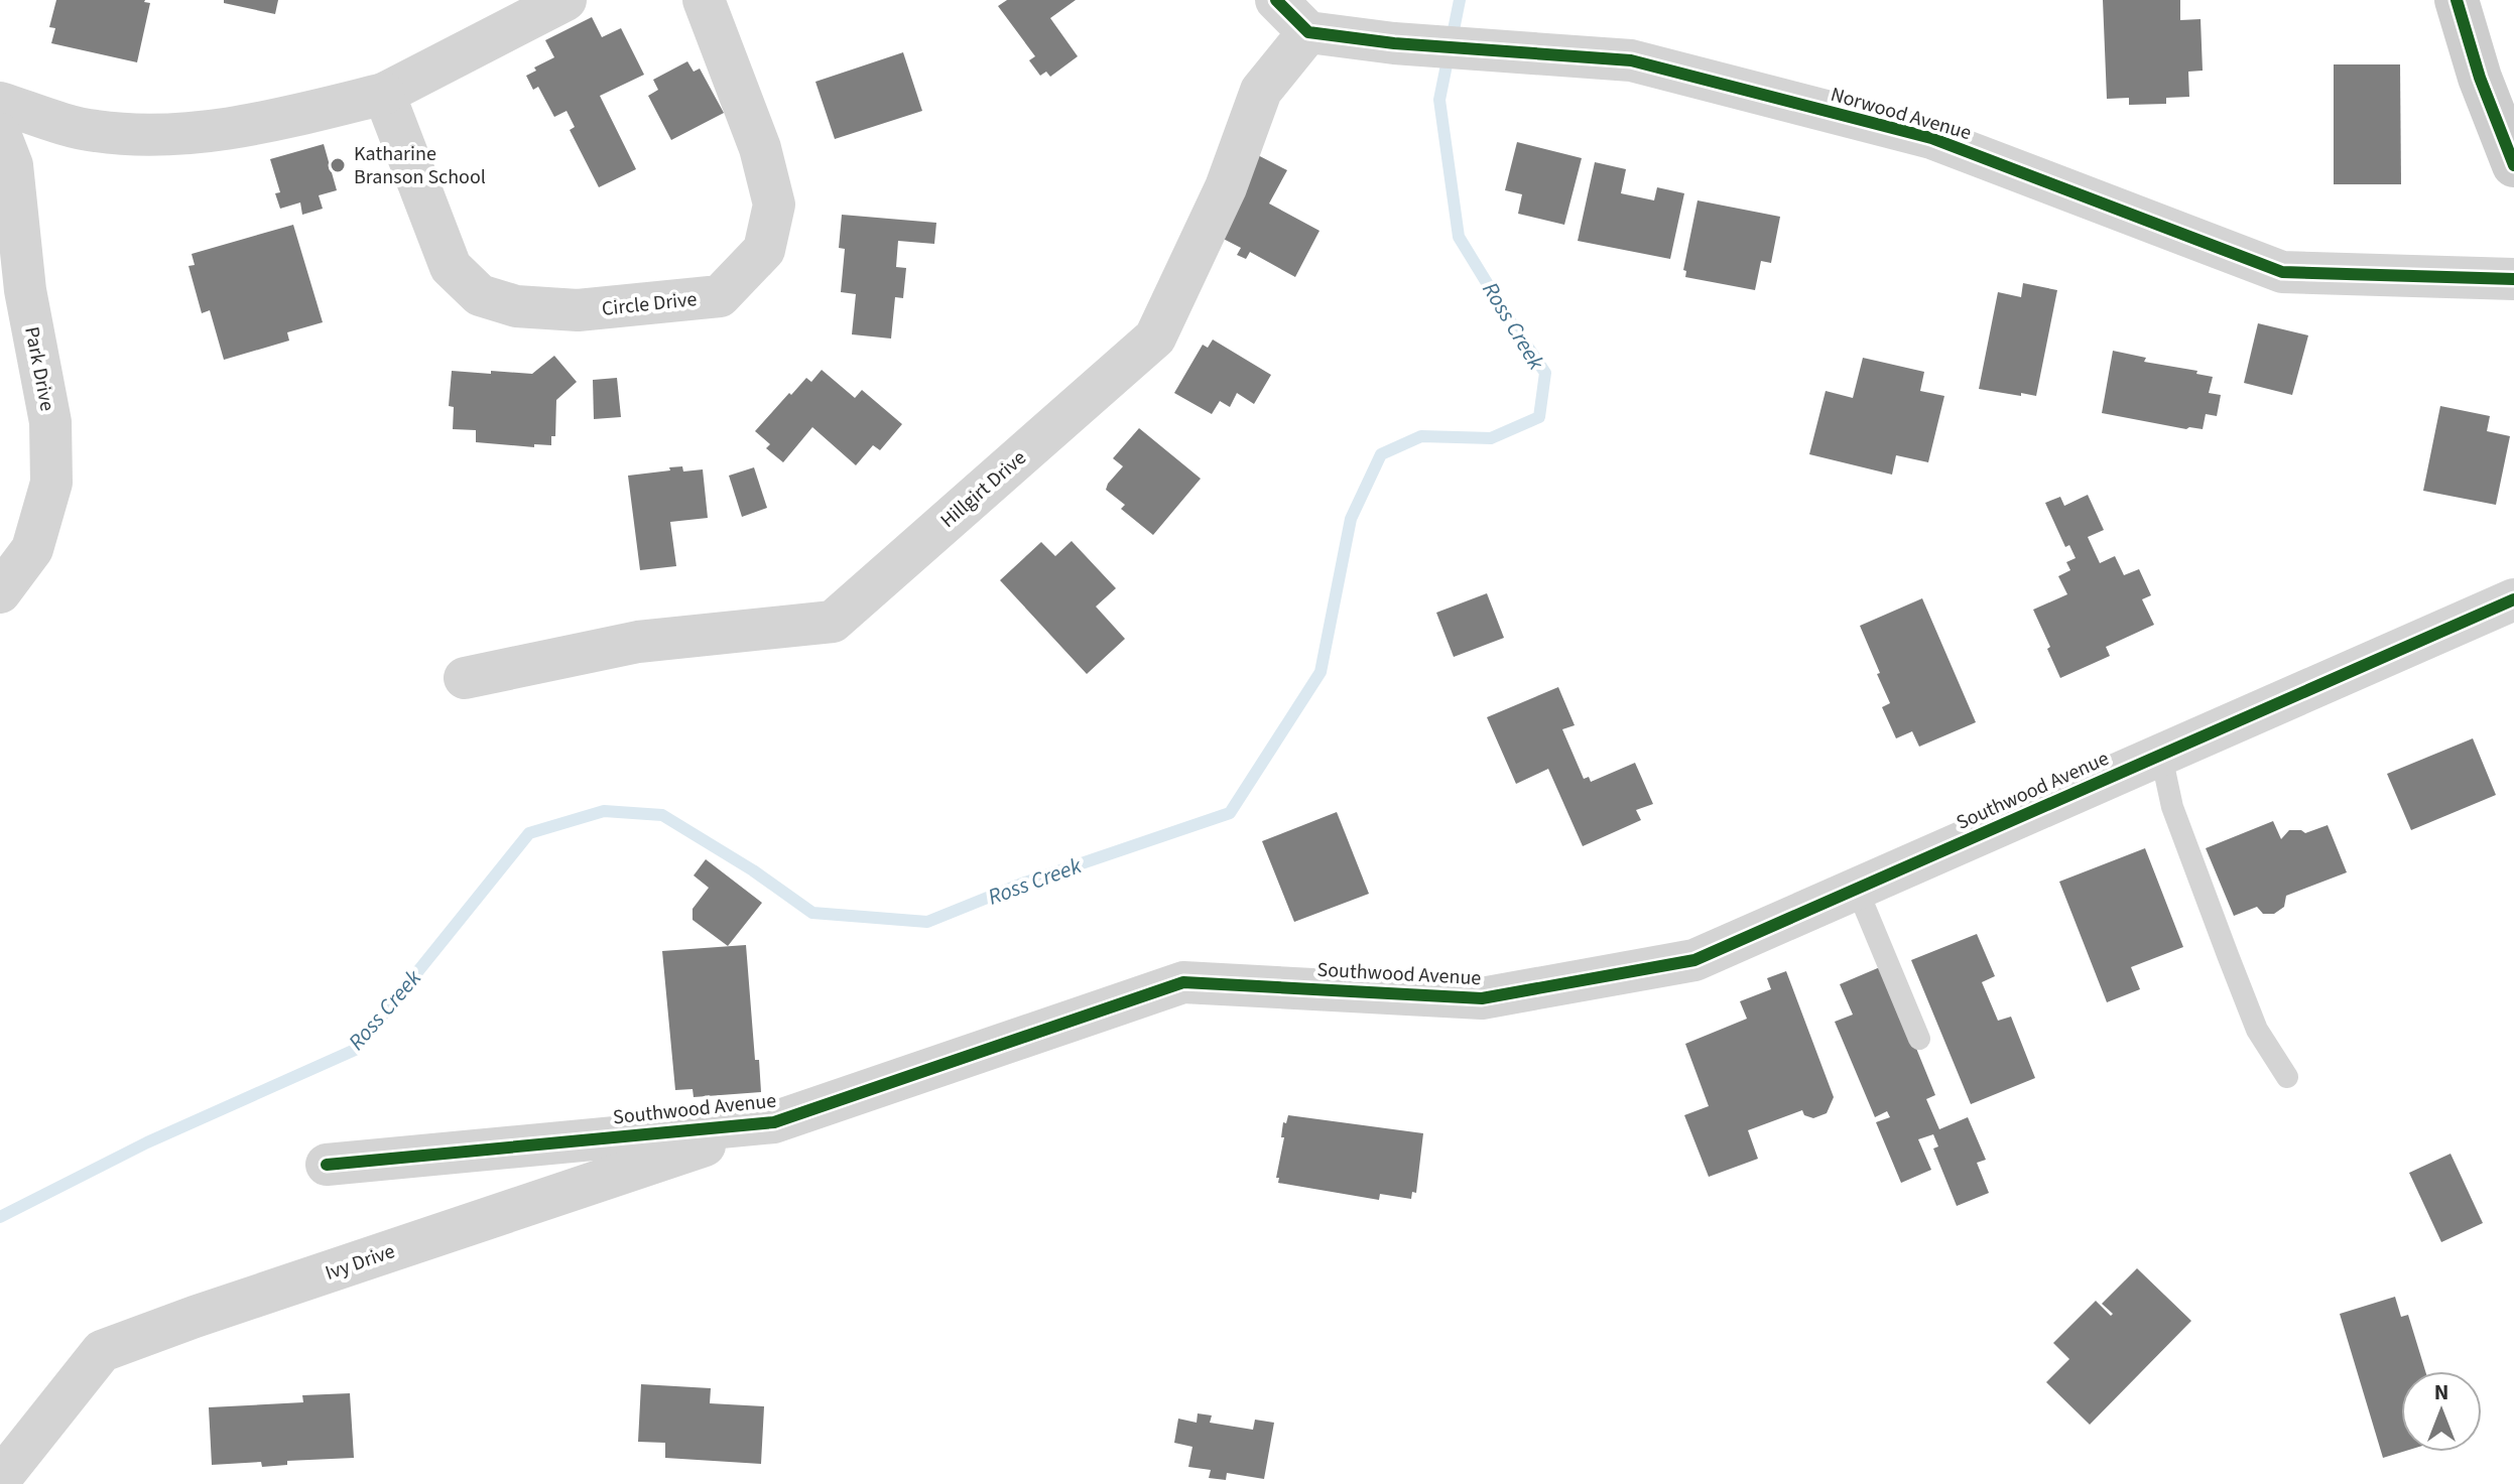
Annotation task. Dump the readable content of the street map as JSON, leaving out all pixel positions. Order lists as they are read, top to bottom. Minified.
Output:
{"streets":{"street":["Norwood Avenue","Circle Drive","Park Drive","Hillgirt Drive","Southwood Avenue","Ivy Drive"]},"crossings":[["Norwood Avenue","Hillgirt Drive"],["Southwood Avenue","Ivy Drive"]],"water":["Ross Creek"],"places":["Katharine Branson School"],"north":"top"}
